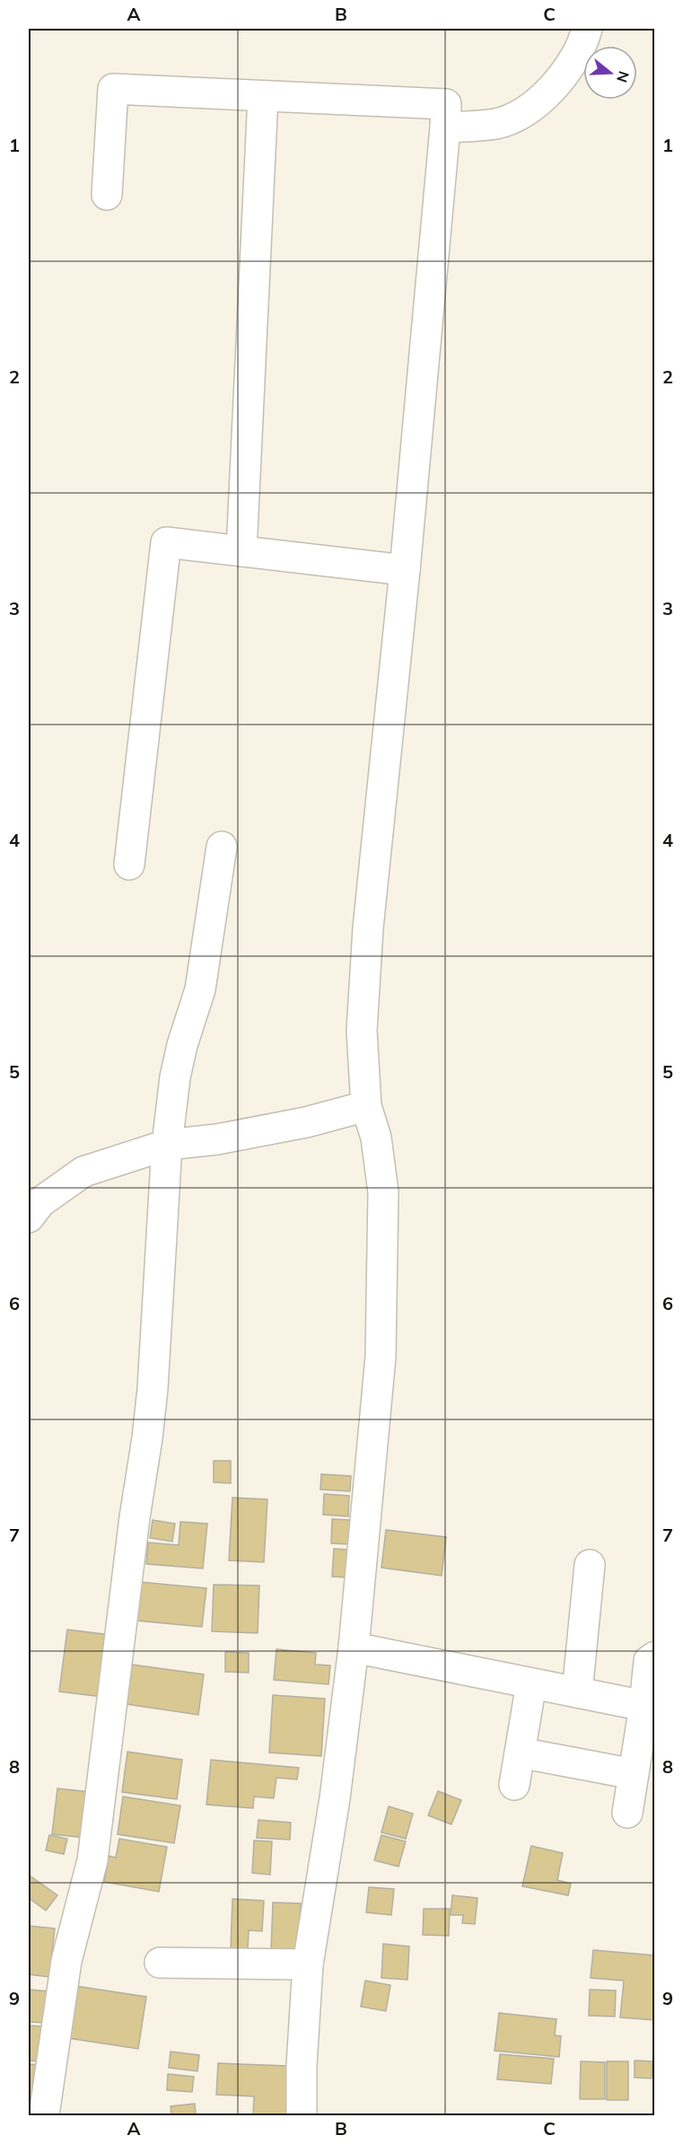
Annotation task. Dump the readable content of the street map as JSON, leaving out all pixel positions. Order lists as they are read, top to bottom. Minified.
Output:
{"north":"right","grid":{"columns":["A","B","C"],"rows":["1","2","3","4","5","6","7","8","9"]}}
